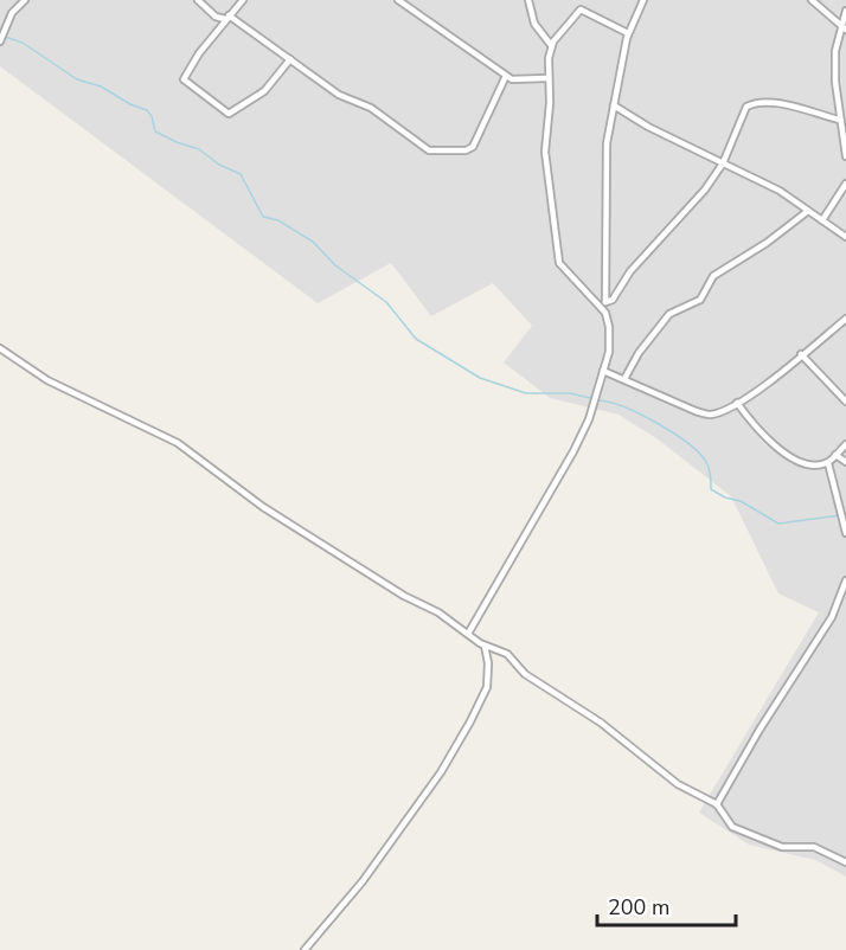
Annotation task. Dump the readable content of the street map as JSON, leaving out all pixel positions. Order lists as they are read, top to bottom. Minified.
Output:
{"scale_bar":"200 m"}
